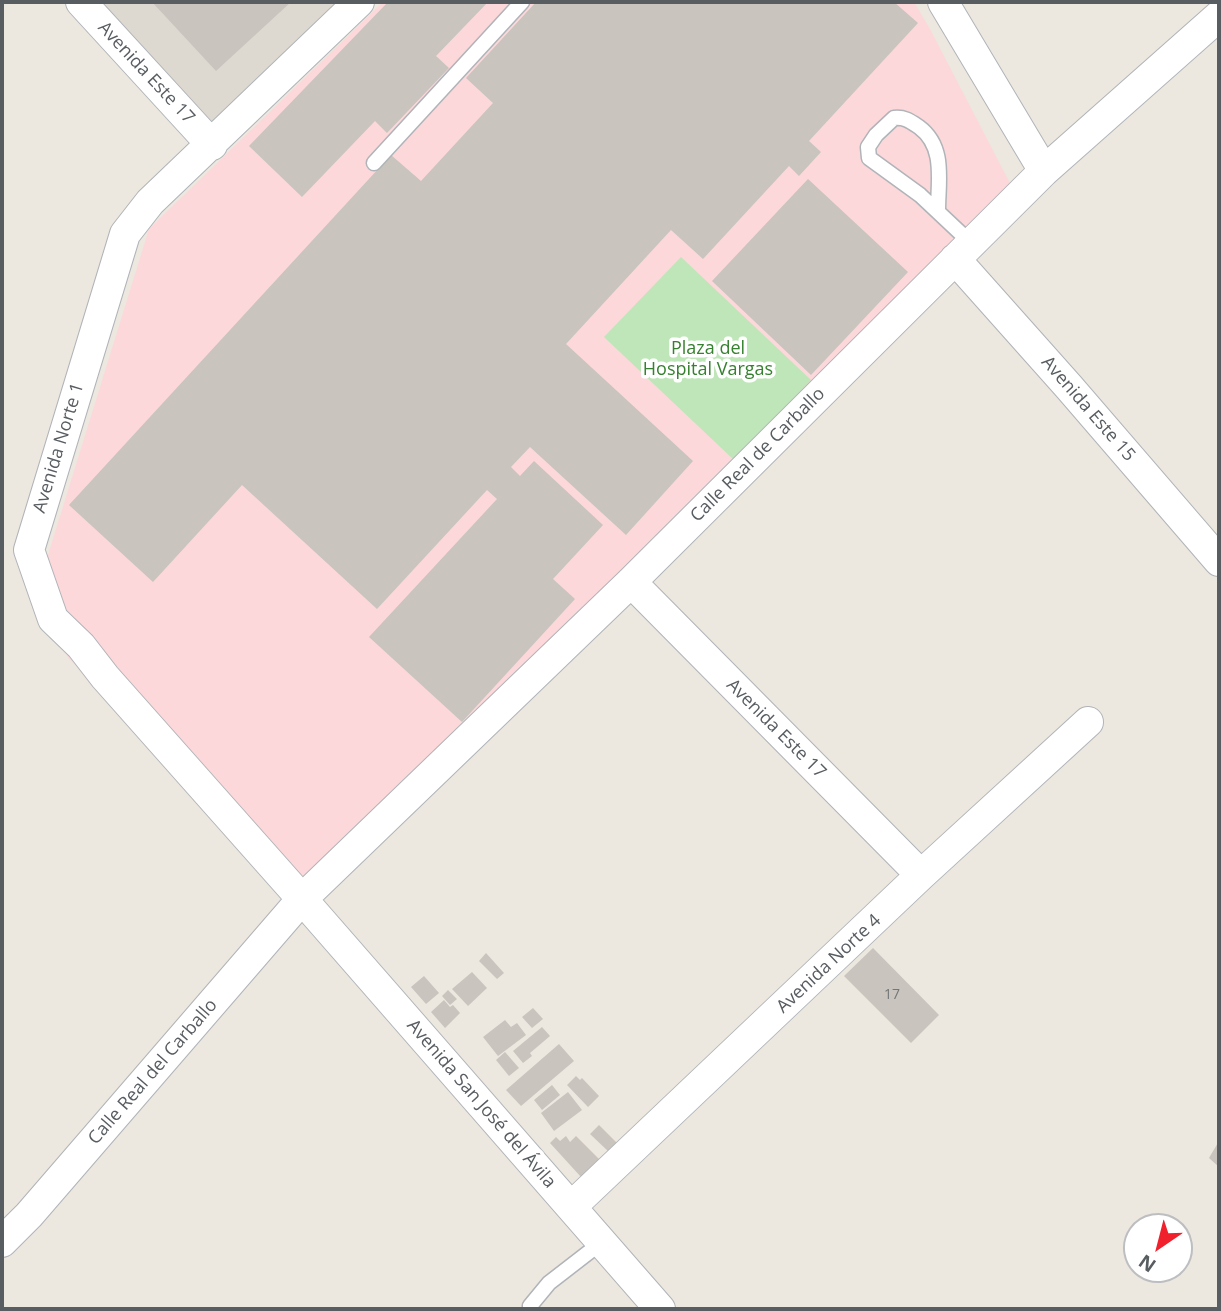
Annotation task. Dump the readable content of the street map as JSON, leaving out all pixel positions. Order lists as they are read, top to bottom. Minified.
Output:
{"streets":{"street":["Avenida Este 17","Avenida Este 15","Avenida Norte 1","Calle Real de Carballo","Avenida Norte 4","Calle Real del Carballo","Avenida San José del Ávila"]},"crossings":[["Avenida Este 17","Avenida Norte 1"],["Avenida Este 17","Calle Real de Carballo"],["Avenida Este 17","Avenida Norte 4"],["Avenida Este 15","Calle Real de Carballo"],["Avenida Norte 1","Calle Real de Carballo"],["Avenida Norte 1","Calle Real del Carballo"],["Avenida Norte 1","Avenida San José del Ávila"],["Calle Real de Carballo","Calle Real del Carballo"],["Calle Real de Carballo","Avenida San José del Ávila"],["Avenida Norte 4","Avenida San José del Ávila"],["Calle Real del Carballo","Avenida San José del Ávila"]],"parks":["Plaza del Hospital Vargas"],"house_numbers":["17"],"north":"bottom left"}
